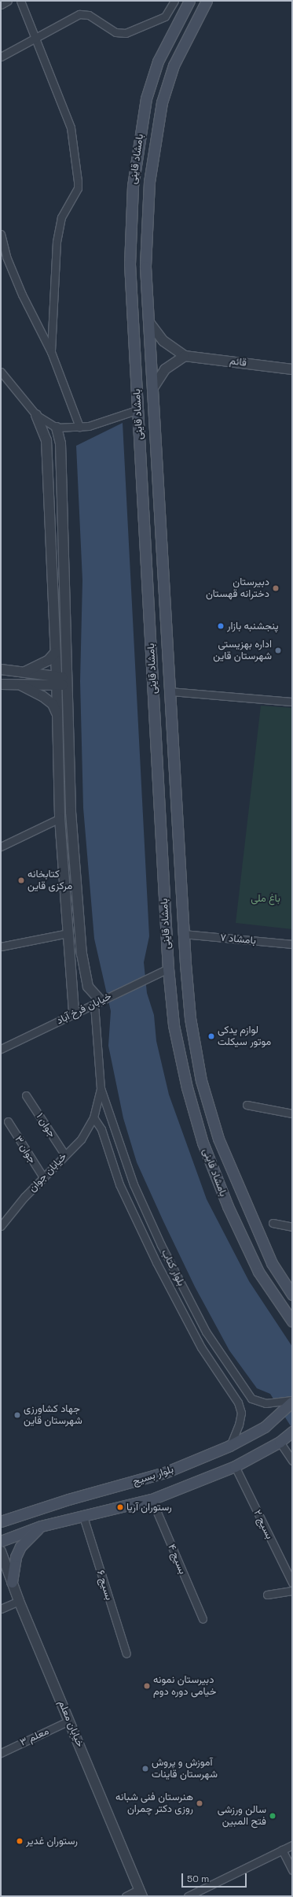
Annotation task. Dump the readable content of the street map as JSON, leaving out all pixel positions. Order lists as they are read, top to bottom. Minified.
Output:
{"streets":{"main road":["بامشاد قاینی","بلوار بسیج"],"street":["قائم","بامشاد ۷","خیابان فرخ آباد","جوان ۱","جوان ۳","خیابان جوان","بلوار کتاب","بسیج ۲","بسیج ۴","بسیج ۶","خیابان معلم","معلم ۳"]},"crossings":[["بامشاد قاینی","قائم"],["بامشاد قاینی","بامشاد ۷"],["بامشاد قاینی","خیابان فرخ آباد"],["جوان ۱","خیابان جوان"],["جوان ۳","خیابان جوان"],["خیابان جوان","بلوار کتاب"],["بلوار کتاب","بلوار بسیج"],["بلوار بسیج","بسیج ۲"],["بلوار بسیج","بسیج ۴"],["بلوار بسیج","بسیج ۶"],["خیابان معلم","معلم ۳"]],"parks":["باغ ملی"],"places":["دبیرستان دخترانه قهستان","پنجشنبه بازار","اداره بهزیستی شهرستان قاین","کتابخانه مرکزی قاین","لوازم یدکی موتور سیکلت","جهاد کشاورزی شهرستان قاین","رستوران آریا","دبیرستان نمونه خیامی دوره دوم","آموزش و پروش شهرستان قاینات","هنرستان فنی شبانه روزی دکتر چمران","سالن ورزشی فتح المبین","رستوران غدیر"],"scale_bar":"50 m"}
